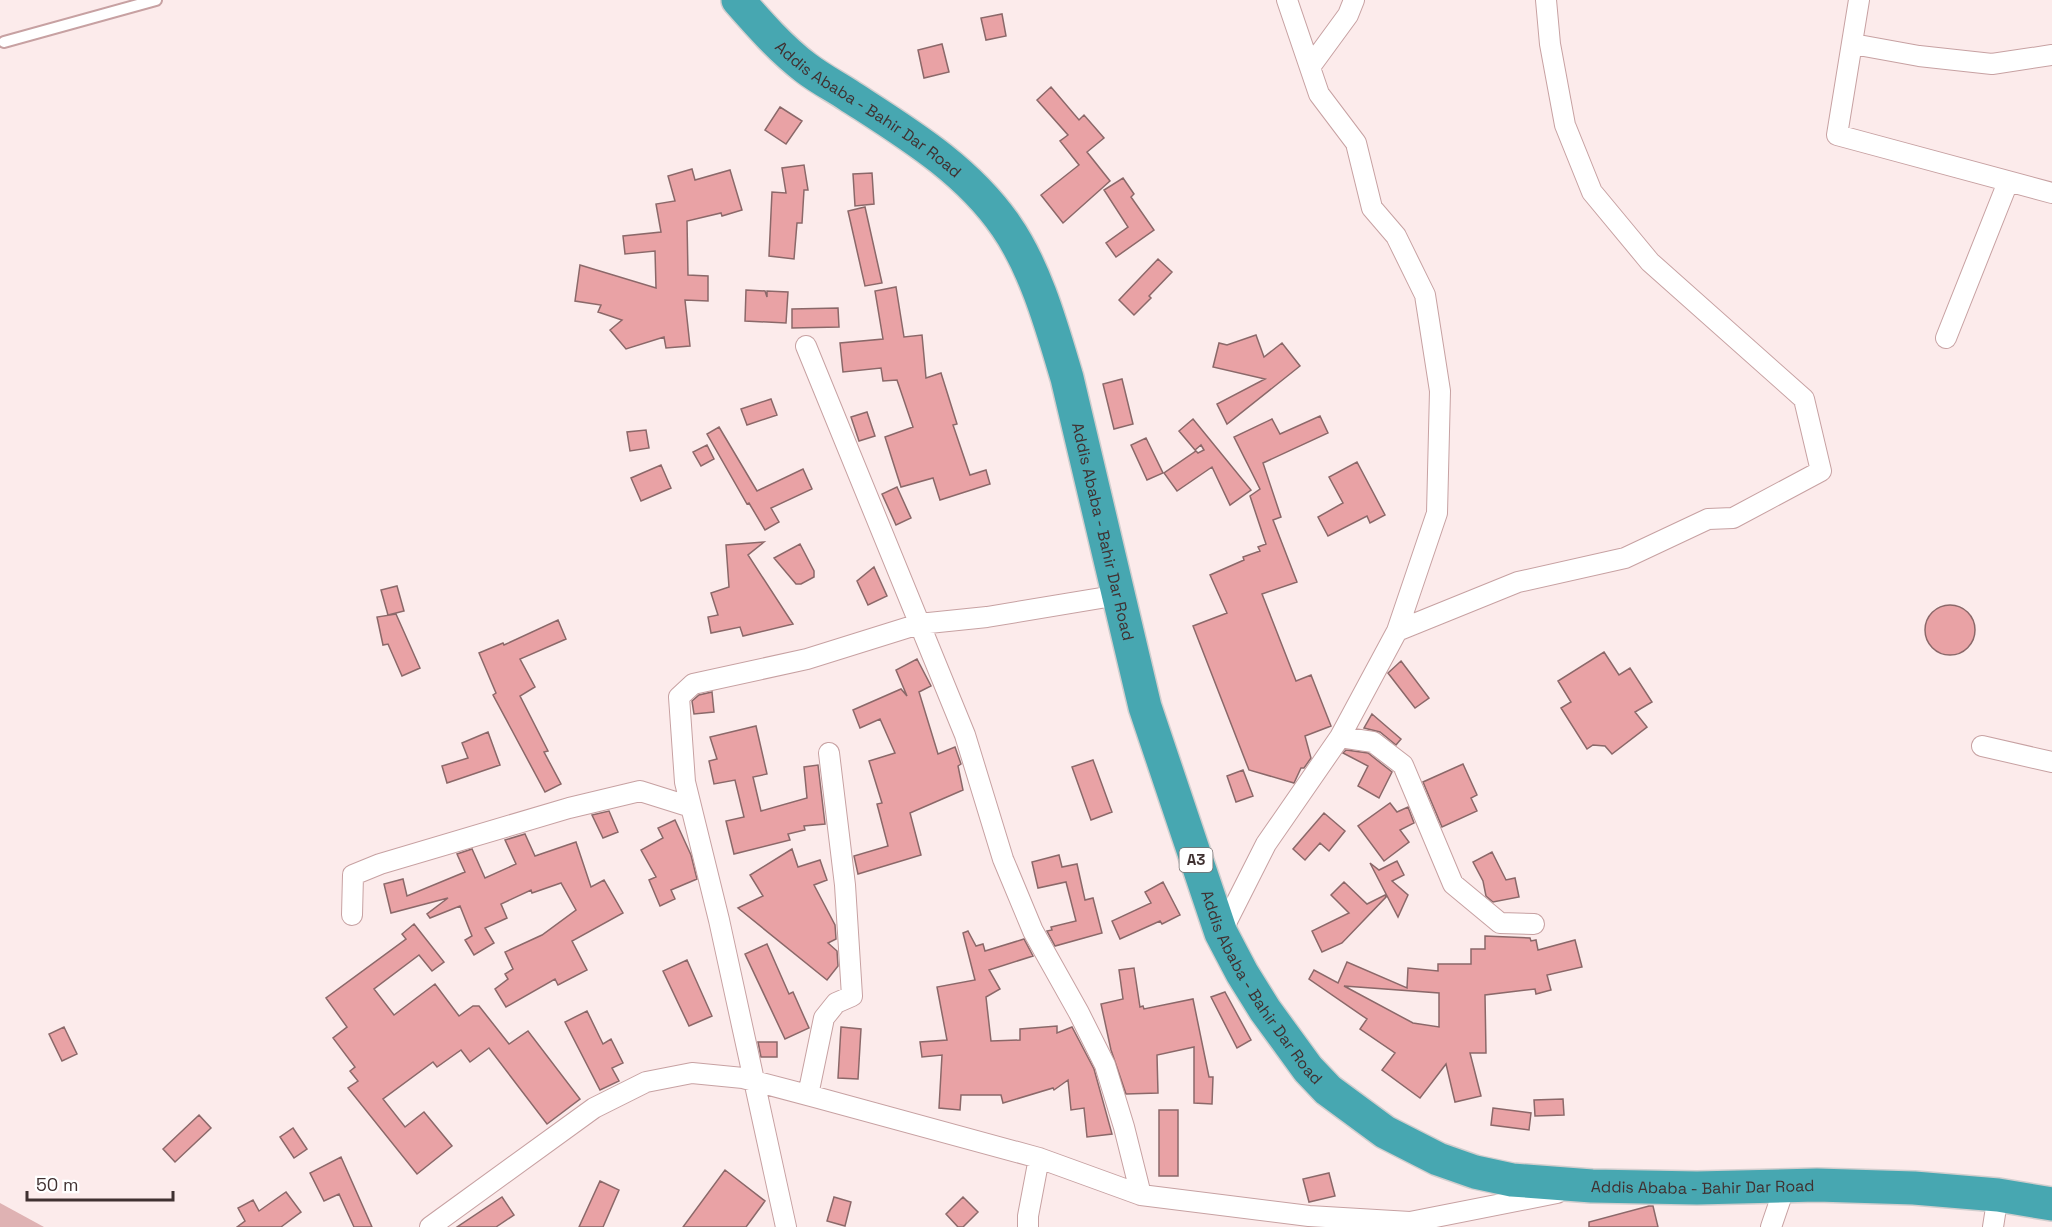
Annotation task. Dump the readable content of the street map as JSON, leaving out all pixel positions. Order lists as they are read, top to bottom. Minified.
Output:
{"streets":{"highway":["Addis Ababa - Bahir Dar Road","A3"]},"scale_bar":"50 m"}
